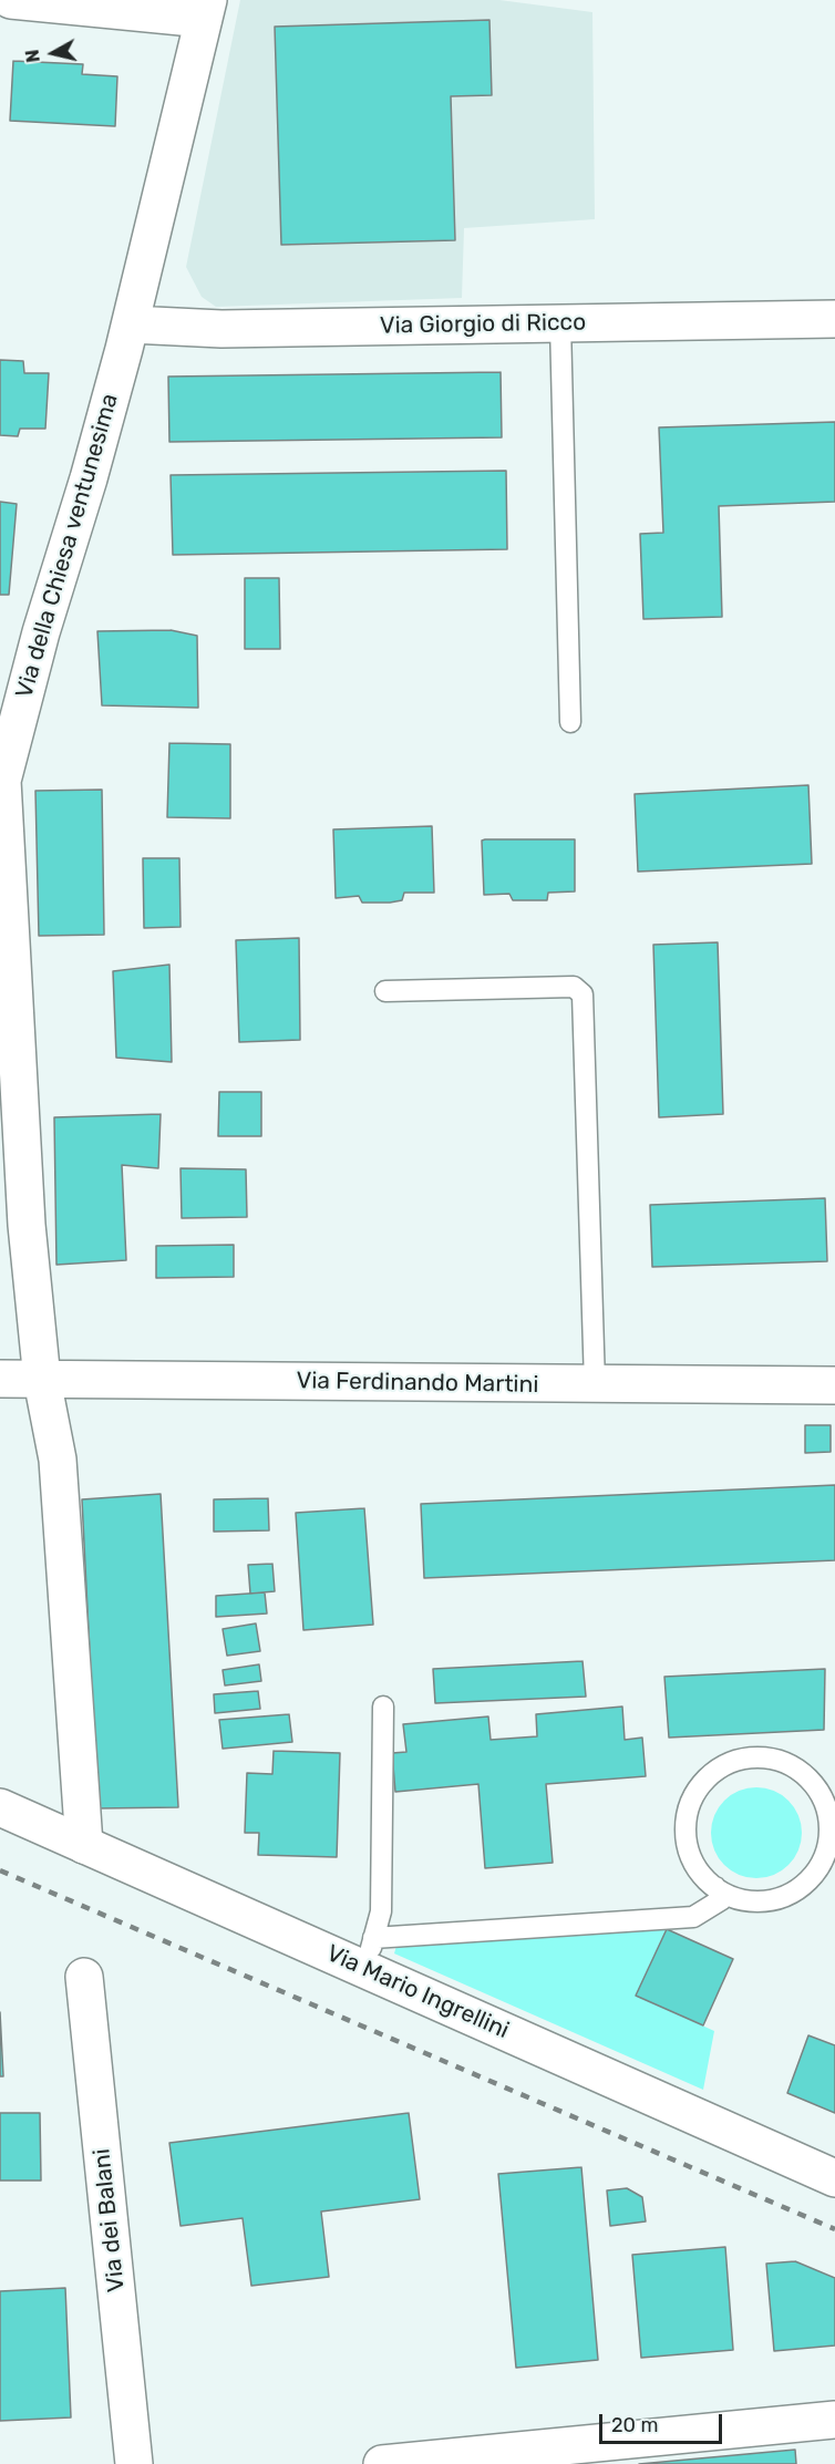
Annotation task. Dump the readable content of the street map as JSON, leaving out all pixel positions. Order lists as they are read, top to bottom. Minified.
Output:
{"streets":{"street":["Via Giorgio di Ricco","Via della Chiesa ventunesima","Via Ferdinando Martini","Via Mario Ingrellini","Via dei Balani"]},"crossings":[["Via Giorgio di Ricco","Via della Chiesa ventunesima"],["Via della Chiesa ventunesima","Via Ferdinando Martini"],["Via della Chiesa ventunesima","Via Mario Ingrellini"]],"scale_bar":"20 m","north":"left"}
